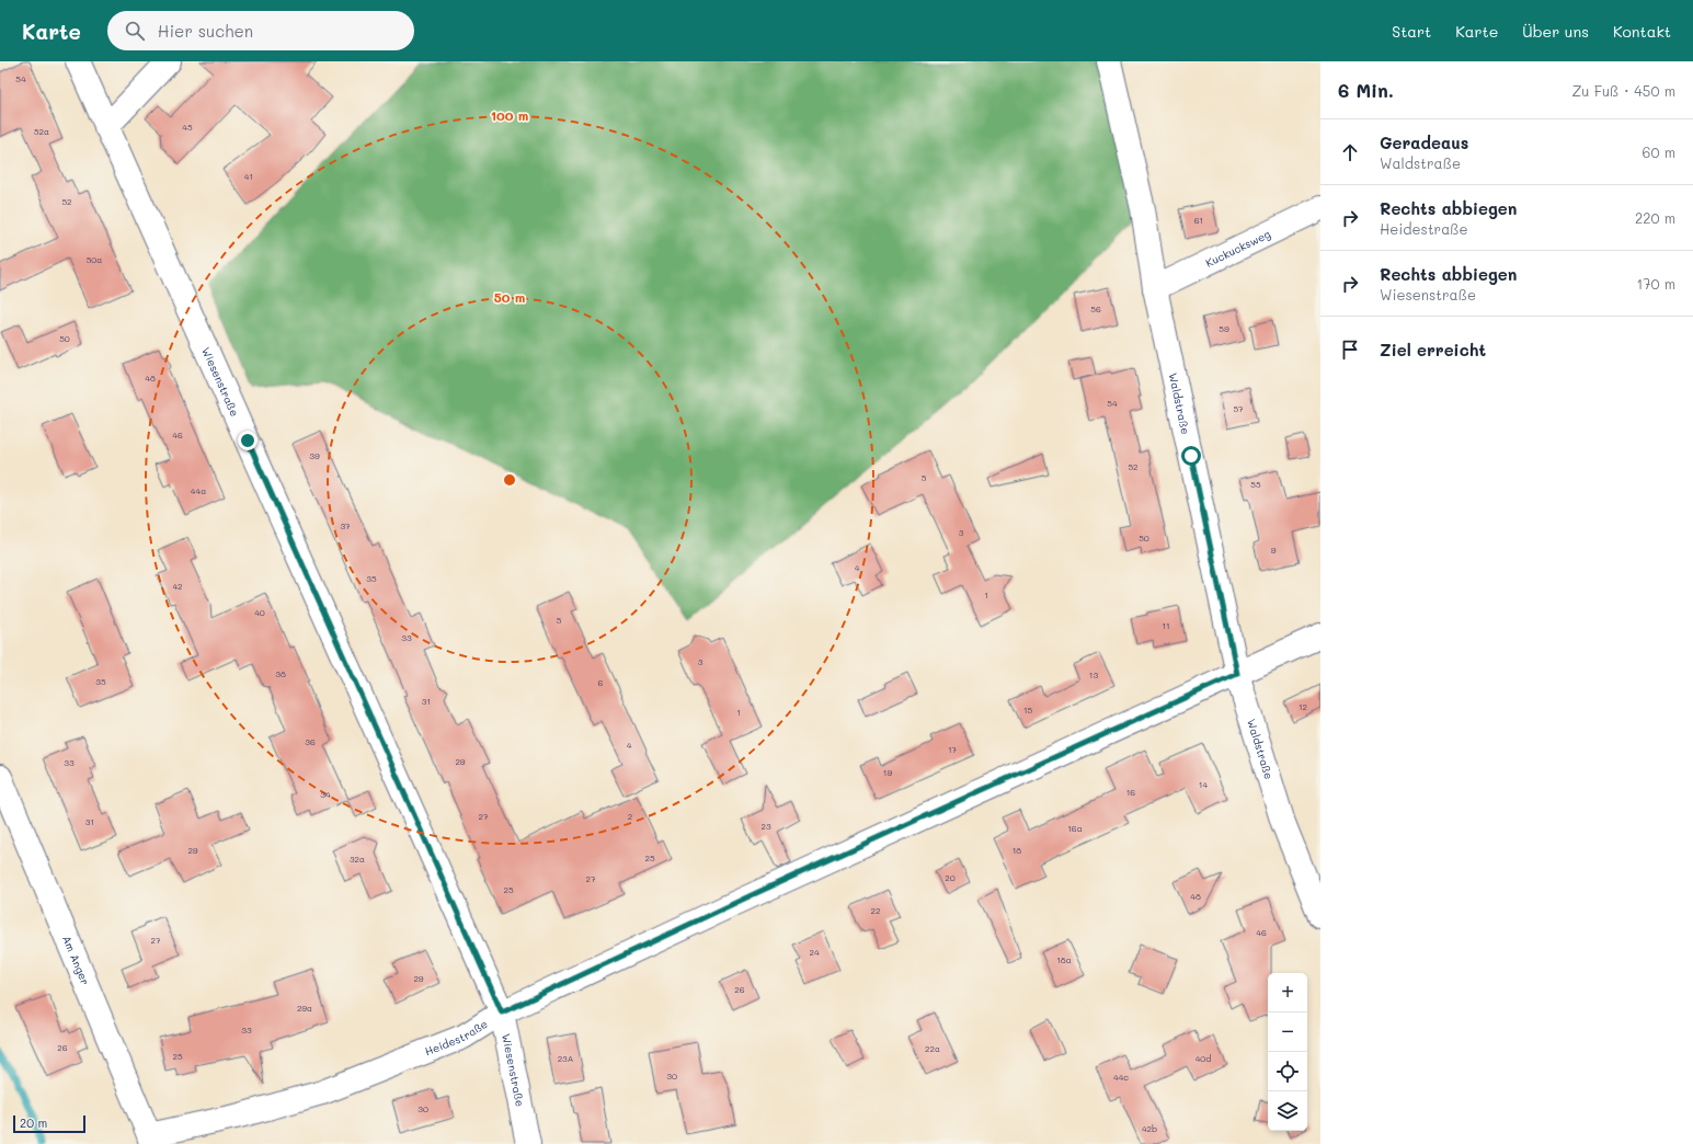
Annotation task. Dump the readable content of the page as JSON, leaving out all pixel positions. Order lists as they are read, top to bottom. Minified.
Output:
{"streets":{"street":["Kuckucksweg","Wiesenstraße","Waldstraße","Am Anger","Heidestraße"]},"crossings":[["Kuckucksweg","Waldstraße"],["Wiesenstraße","Heidestraße"],["Waldstraße","Heidestraße"],["Am Anger","Heidestraße"]],"house_numbers":["54","45","52a","41","52","61","50a","56","59","50","48","54","57","46","39","52","5","55","44a","37","3","50","9","4","35","42","1","40","5","11","33","3","38","13","35","6","31","12","15","1","36","4","17","29","33","19","14","16","34","27","2","31","23","16a","29","18","25","32a","20","27","25","48","22","46","27","24","18a","29","26","29a","33","26","22a","25","23A","40d","30","44c","30","42b"],"scale_bar":"20 m","page":{"header":"Karte","search":"Hier suchen","nav":["Start","Karte","Über uns","Kontakt"],"heading":["6 Min.","Zu Fuß · 450 m"],"list":[["Geradeaus","Waldstraße","60 m"],["Rechts abbiegen","Heidestraße","220 m"],["Rechts abbiegen","Wiesenstraße","170 m"],"Ziel erreicht"],"map_buttons":["+","−"],"scale":"20 m"},"rings":["100 m","50 m"]}
